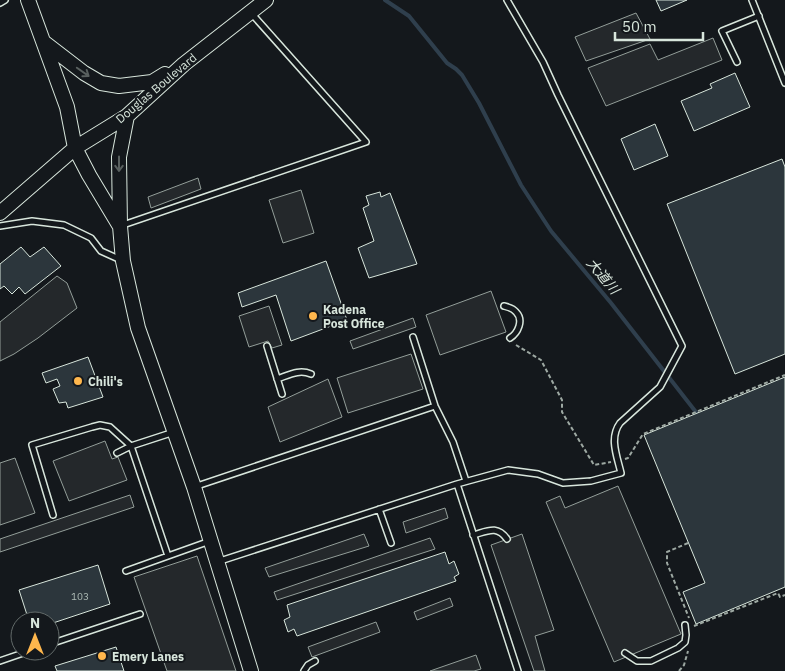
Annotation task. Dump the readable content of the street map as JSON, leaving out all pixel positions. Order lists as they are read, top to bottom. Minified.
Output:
{"streets":{"street":["Douglas Boulevard"]},"water":["大道川"],"places":["Kadena Post Office","Chili's","Emery Lanes"],"house_numbers":["103"],"scale_bar":"50 m","north":"top"}
